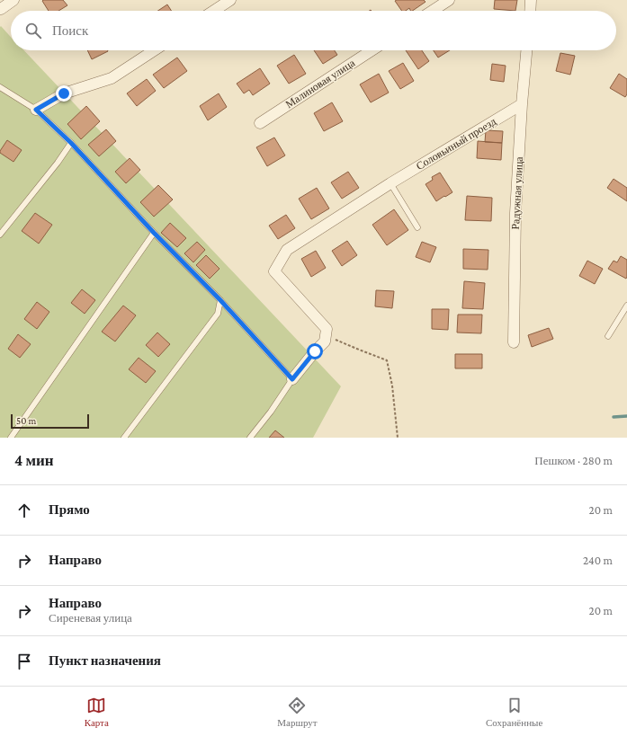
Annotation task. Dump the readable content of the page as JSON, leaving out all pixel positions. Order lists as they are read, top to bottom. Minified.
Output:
{"streets":{"street":["Малиновая улица","Соловьиный проезд","Радужная улица"]},"crossings":[["Соловьиный проезд","Радужная улица"]],"scale_bar":"50 m","page":{"search":"Поиск","scale":"50 m","heading":["4 мин","Пешком · 280 m"],"list":[["Прямо","20 m"],["Направо","240 m"],["Направо","Сиреневая улица","20 m"],"Пункт назначения"],"nav":["Карта","Маршрут","Сохранённые"]}}
